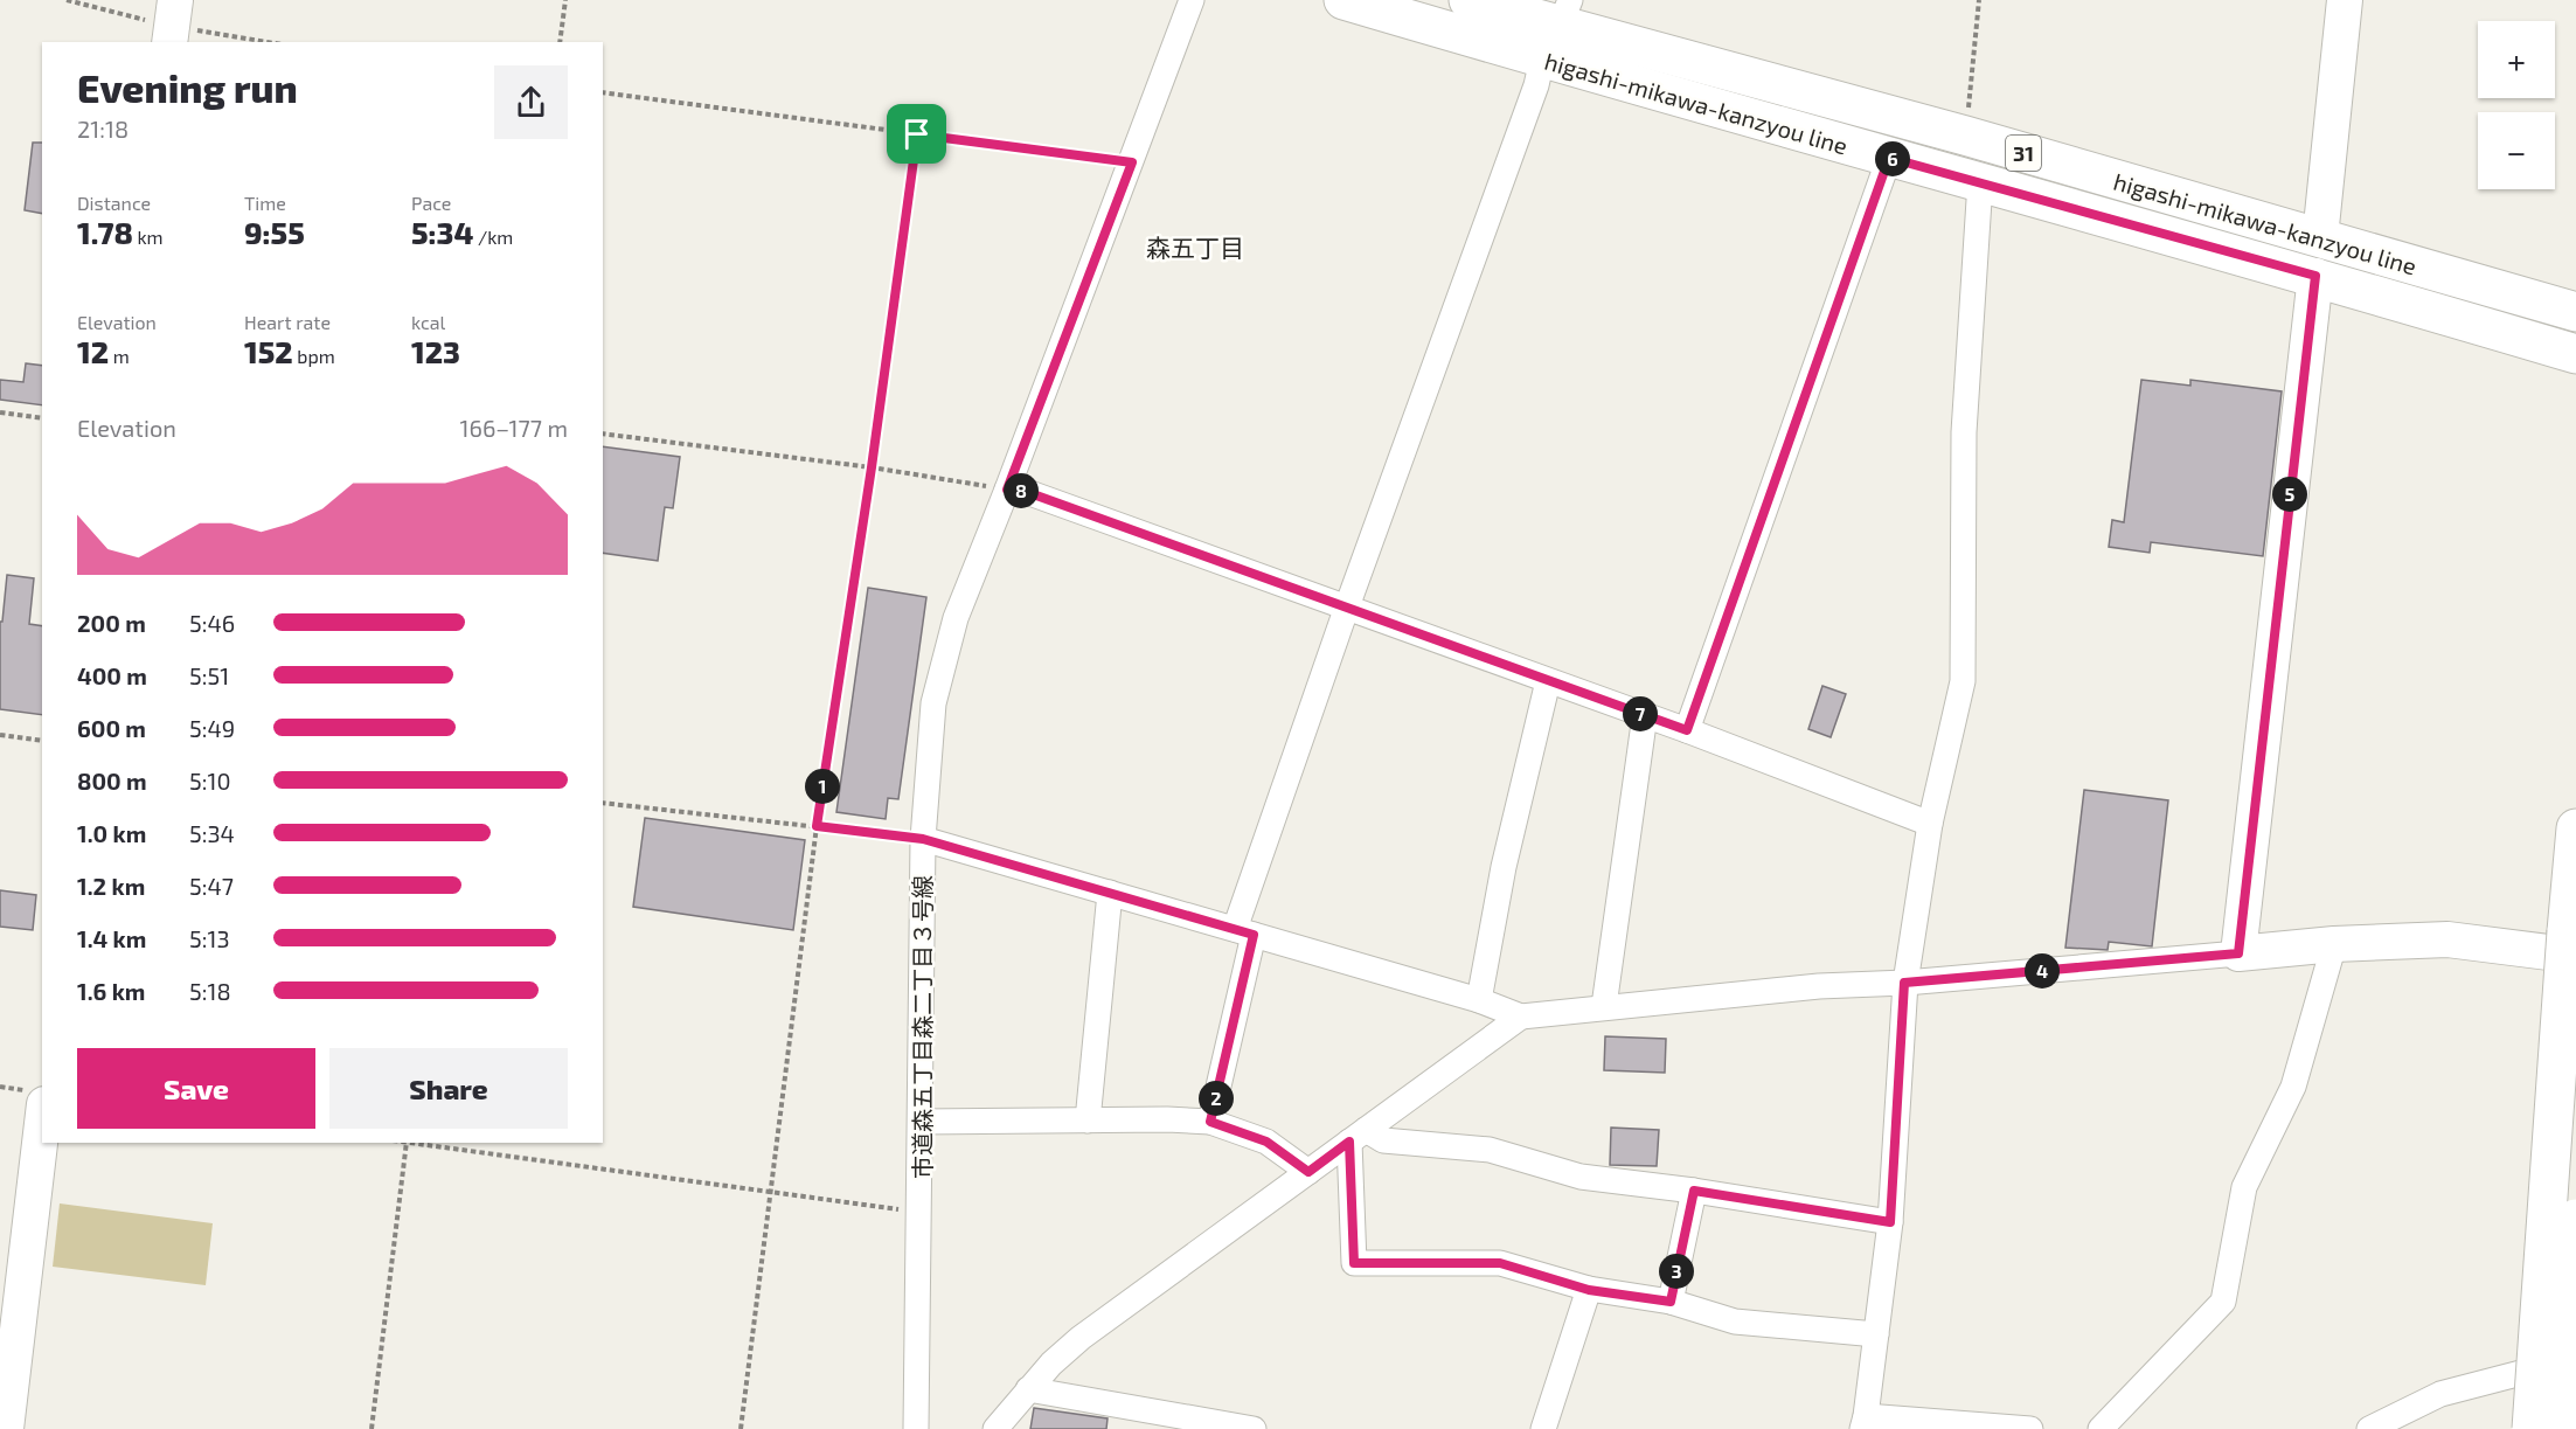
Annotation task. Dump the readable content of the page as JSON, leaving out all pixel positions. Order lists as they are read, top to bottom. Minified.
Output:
{"streets":{"main road":["higashi-mikawa-kanzyou line","31"],"street":["市道森五丁目森二丁目３号線"]},"districts":["森五丁目"],"page":{"map_buttons":["+","−"],"heading":["Evening run","21:18"],"pins":["6","8","5","7","1","4","2","3"],"stats":[["Distance","1.78 km"],["Time","9:55"],["Pace","5:34 /km"],["Elevation","12 m"],["Heart rate","152 bpm"],["kcal","123"]],"chart":["Elevation","166–177 m"],"list":[{"name":"200 m","note":"5:46"},{"name":"400 m","note":"5:51"},{"name":"600 m","note":"5:49"},{"name":"800 m","note":"5:10"},{"name":"1.0 km","note":"5:34"},{"name":"1.2 km","note":"5:47"},{"name":"1.4 km","note":"5:13"},{"name":"1.6 km","note":"5:18"}],"buttons":["Save","Share"]}}
